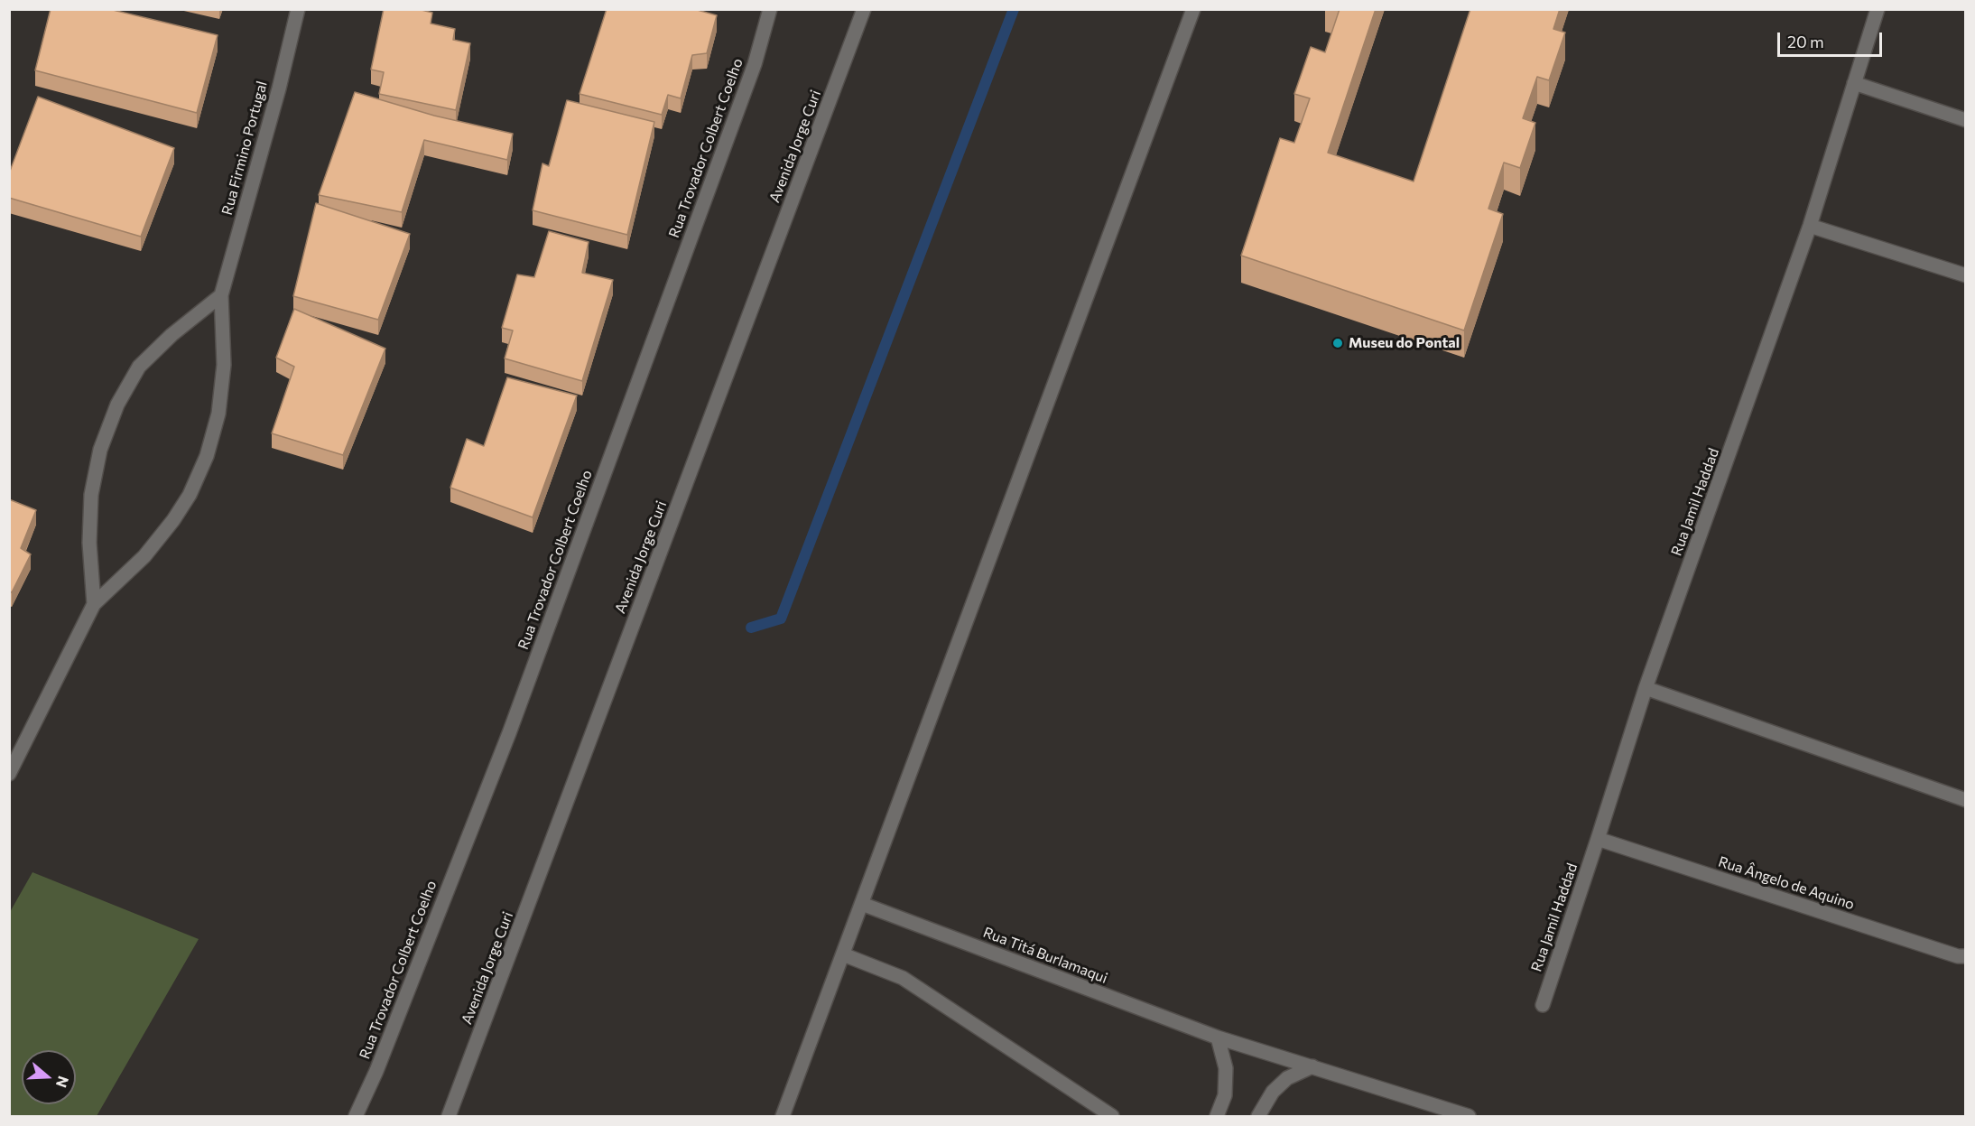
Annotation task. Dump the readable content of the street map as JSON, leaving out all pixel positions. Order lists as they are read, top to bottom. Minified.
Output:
{"streets":{"street":["Avenida Jorge Curi","Rua Firmino Portugal","Rua Trovador Colbert Coelho","Rua Jamil Haddad","Rua Ângelo de Aquino","Rua Titá Burlamaqui"]},"crossings":[["Rua Jamil Haddad","Rua Ângelo de Aquino"]],"places":["Museu do Pontal"],"scale_bar":"20 m","north":"right"}
